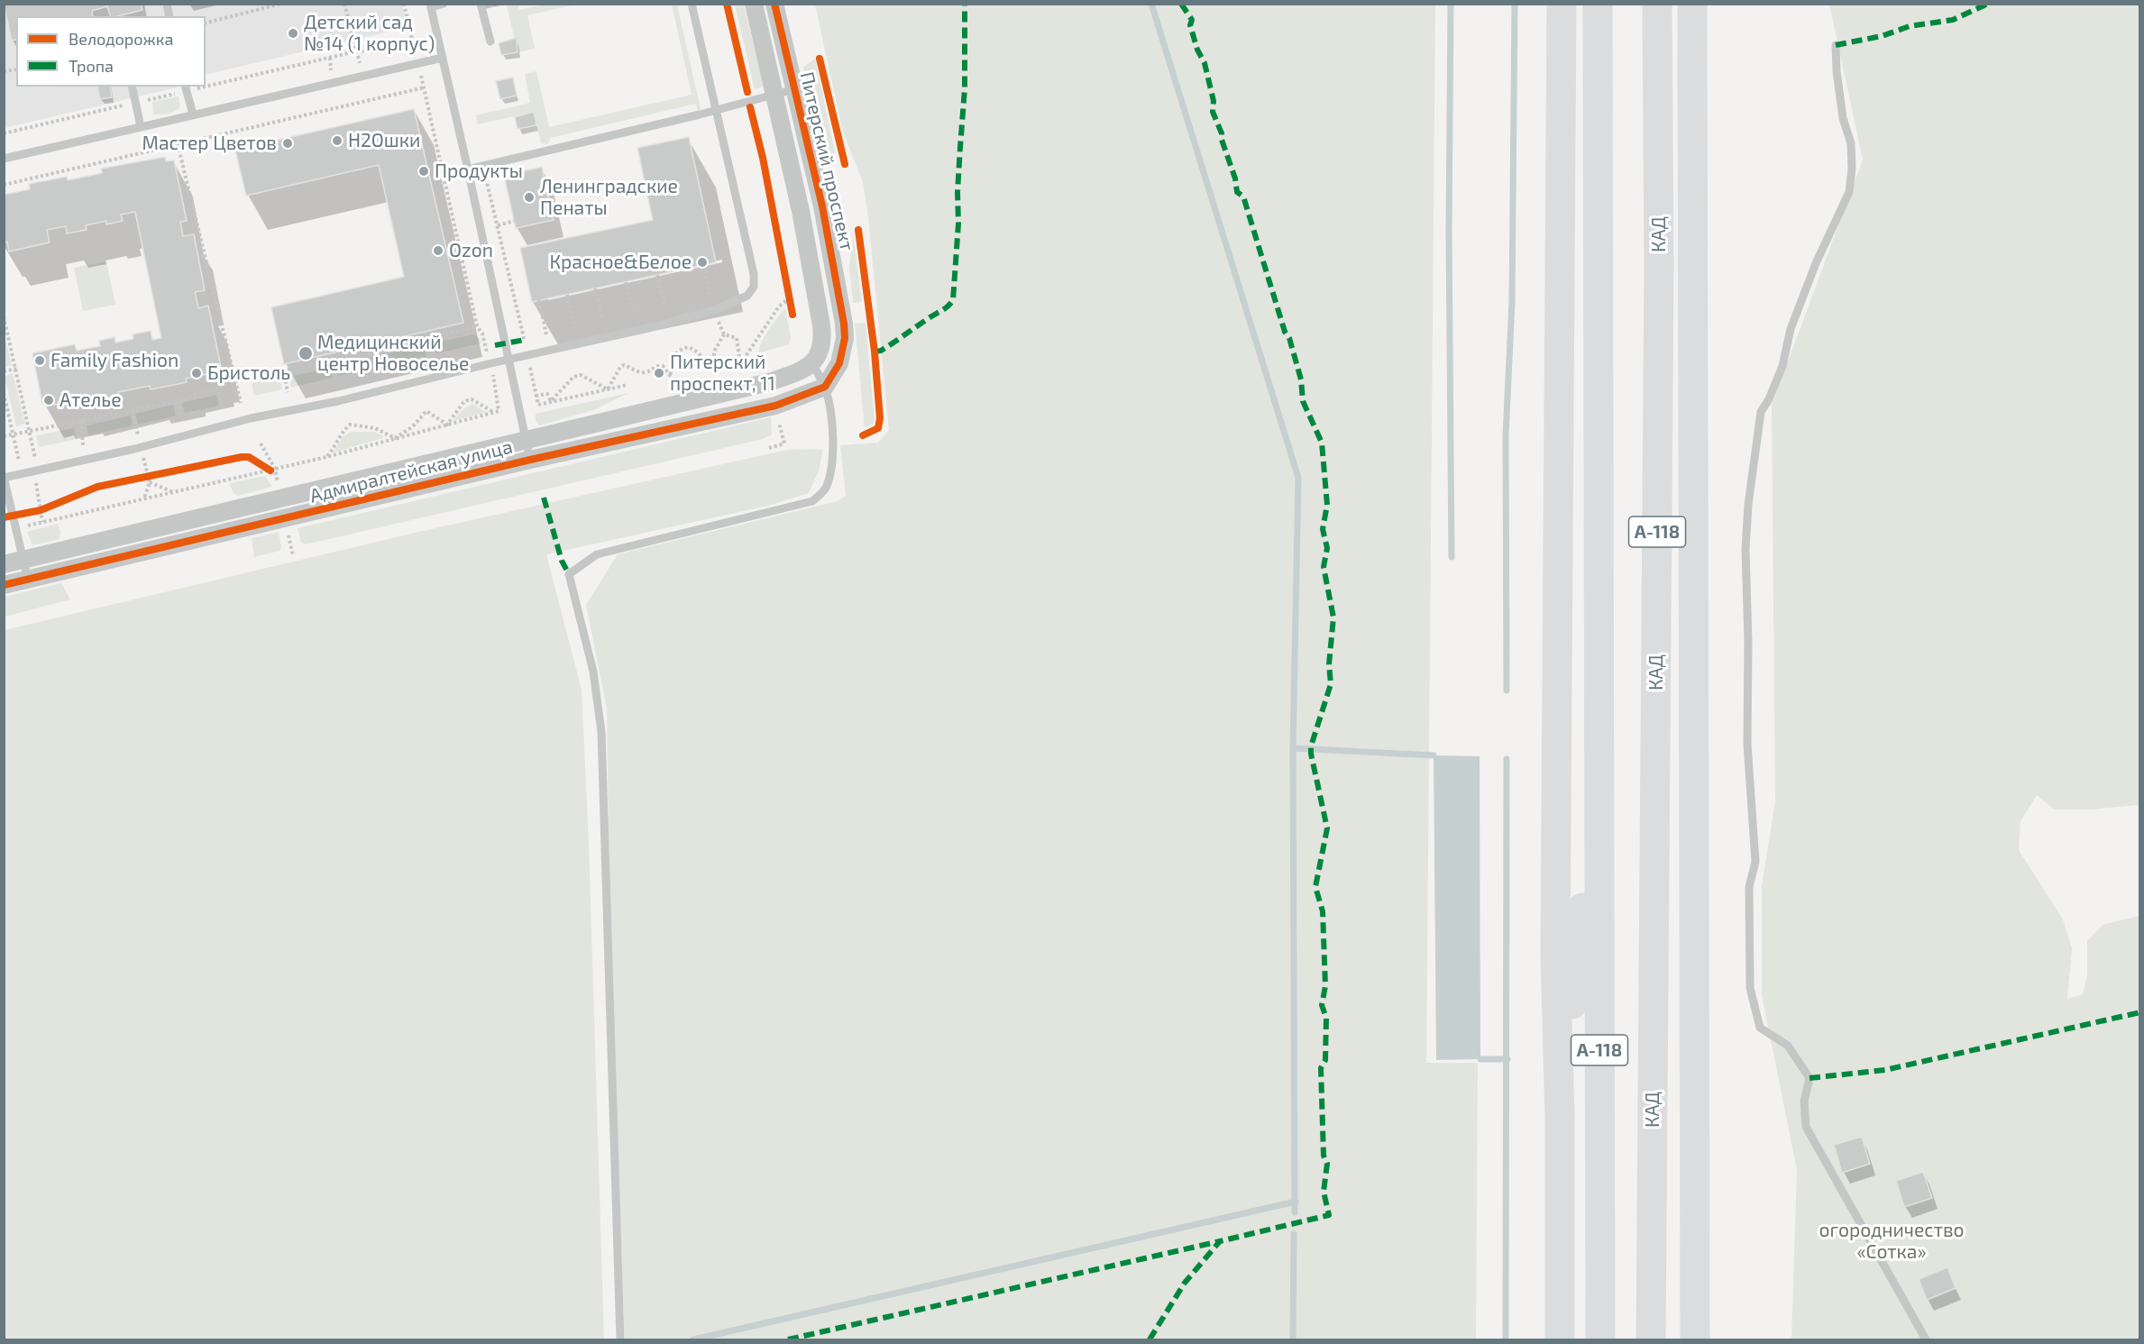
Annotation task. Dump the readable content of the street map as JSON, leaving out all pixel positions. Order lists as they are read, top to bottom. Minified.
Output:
{"streets":{"highway":["КАД","А-118"],"street":["Питерский проспект","Адмиралтейская улица"]},"crossings":[["Питерский проспект","Адмиралтейская улица"]],"parks":["огородничество «Сотка»"],"places":["Детский сад №14 (1 корпус)","H2Oшки","Мастер Цветов","Продукты","Ленинградские Пенаты","Ozon","Красное&Белое","Медицинский центр Новоселье","Family Fashion","Бристоль","Питерский проспект, 11","Ателье"],"legend":["Велодорожка","Тропа"]}
